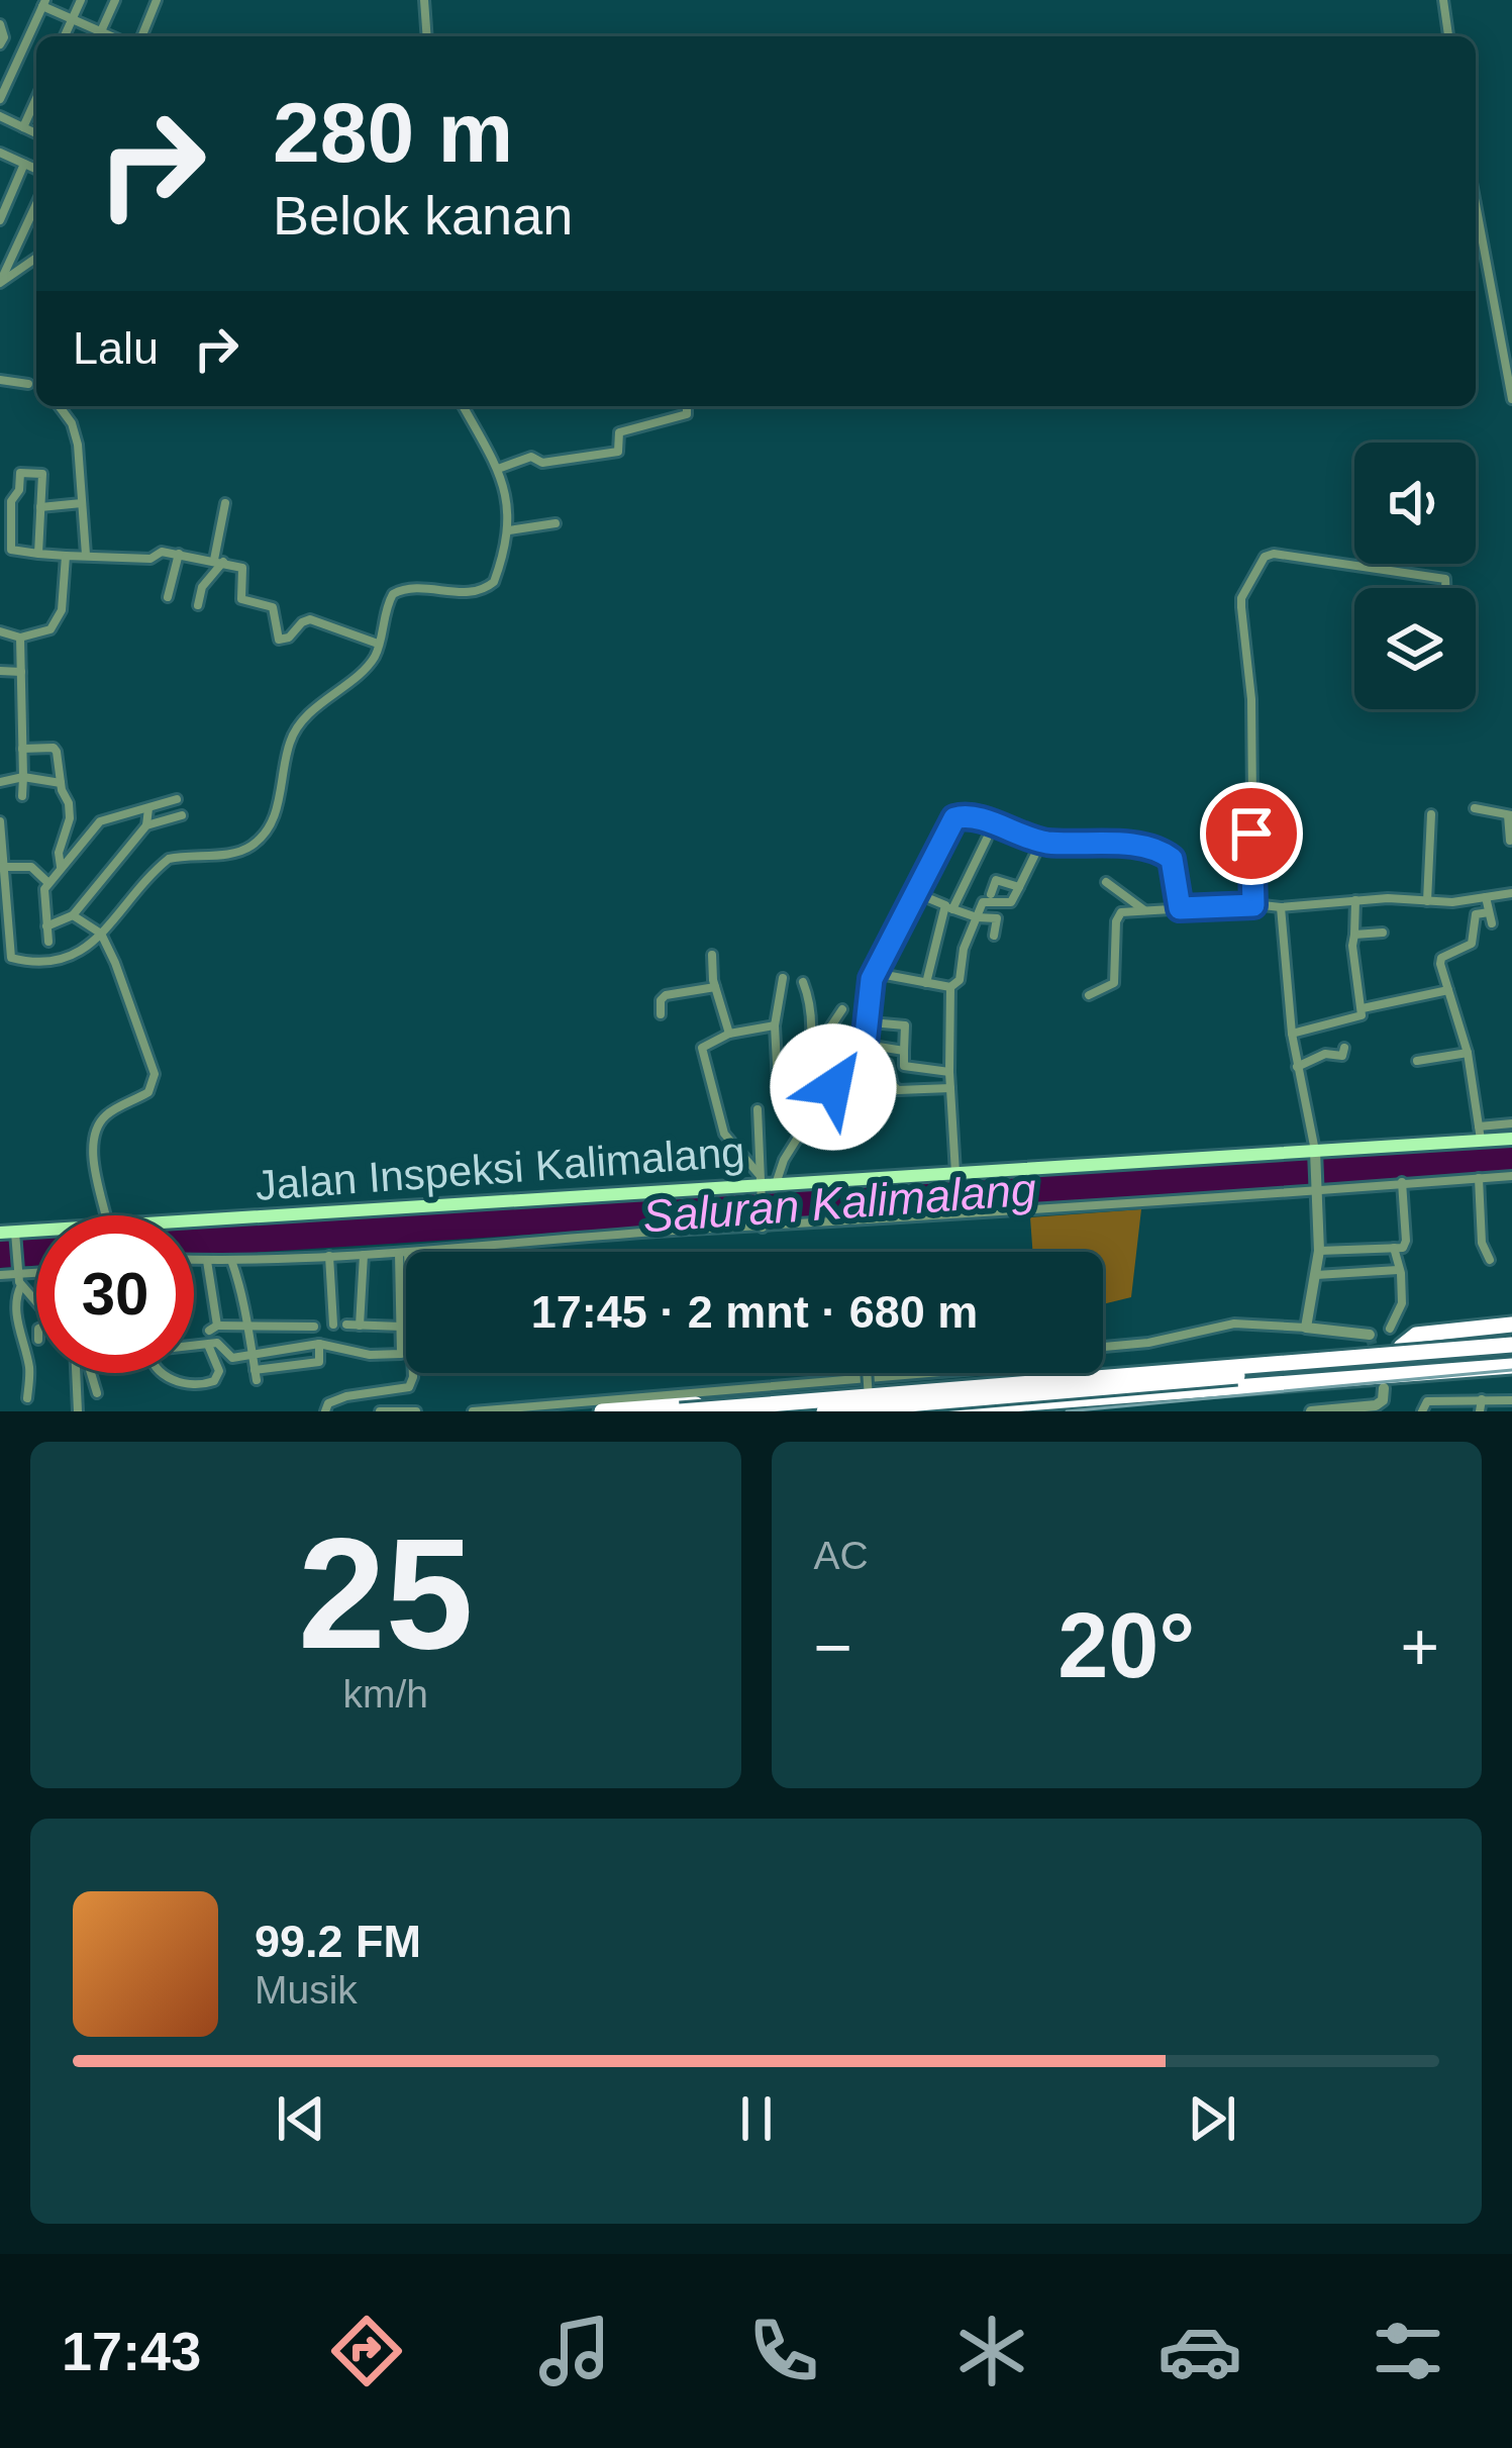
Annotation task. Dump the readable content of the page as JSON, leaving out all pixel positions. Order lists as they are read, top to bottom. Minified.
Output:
{"streets":{"main road":["Jalan Inspeksi Kalimalang"]},"water":["Saluran Kalimalang"],"page":{"turn":["280 m","Belok kanan"],"then":"Lalu","limit":"30","trip":"17:45 · 2 mnt · 680 m","tile":[["25","km/h"],"AC"],"heat":["−","20°","+"],"song":["99.2 FM","Musik"],"tabs":"17:43"}}
